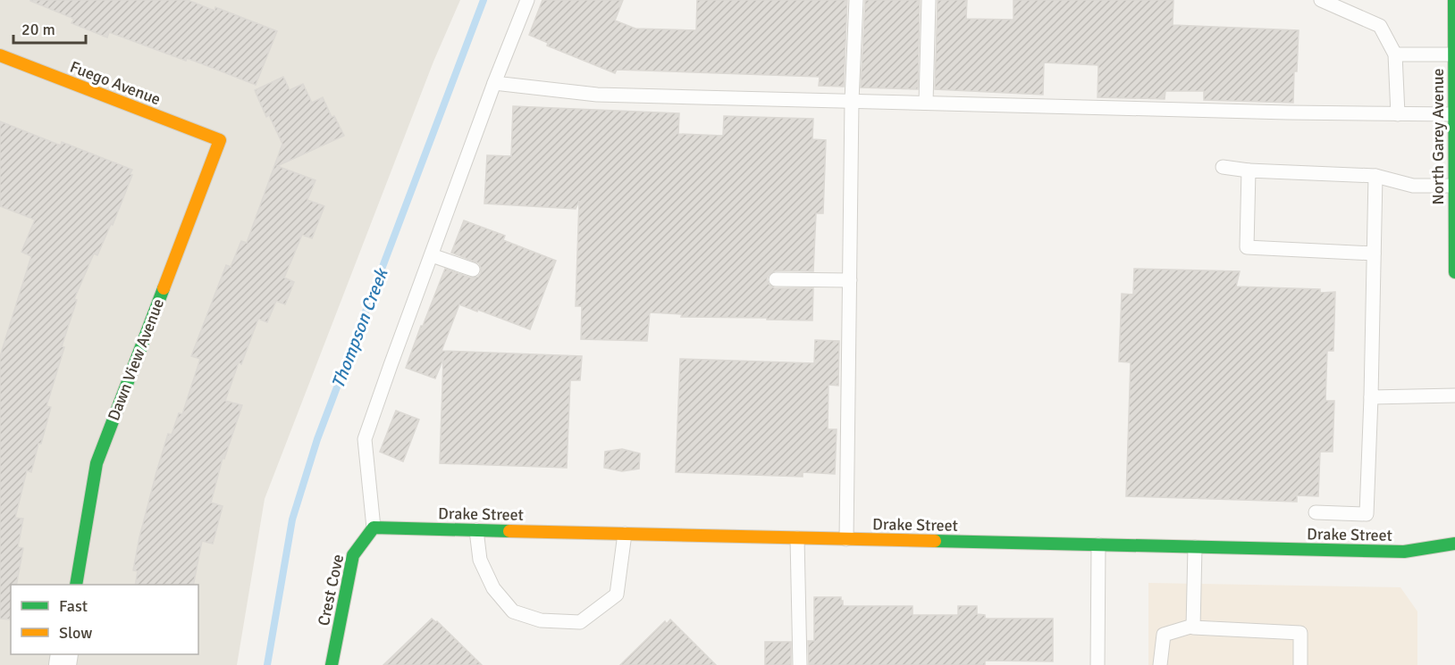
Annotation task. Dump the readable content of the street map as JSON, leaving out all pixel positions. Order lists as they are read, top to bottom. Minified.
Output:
{"streets":{"street":["Fuego Avenue","North Garey Avenue","Dawn View Avenue","Drake Street","Crest Cove"]},"crossings":[["Fuego Avenue","Dawn View Avenue"],["Drake Street","Crest Cove"]],"water":["Thompson Creek"],"legend":["Fast","Slow"],"scale_bar":"20 m"}
